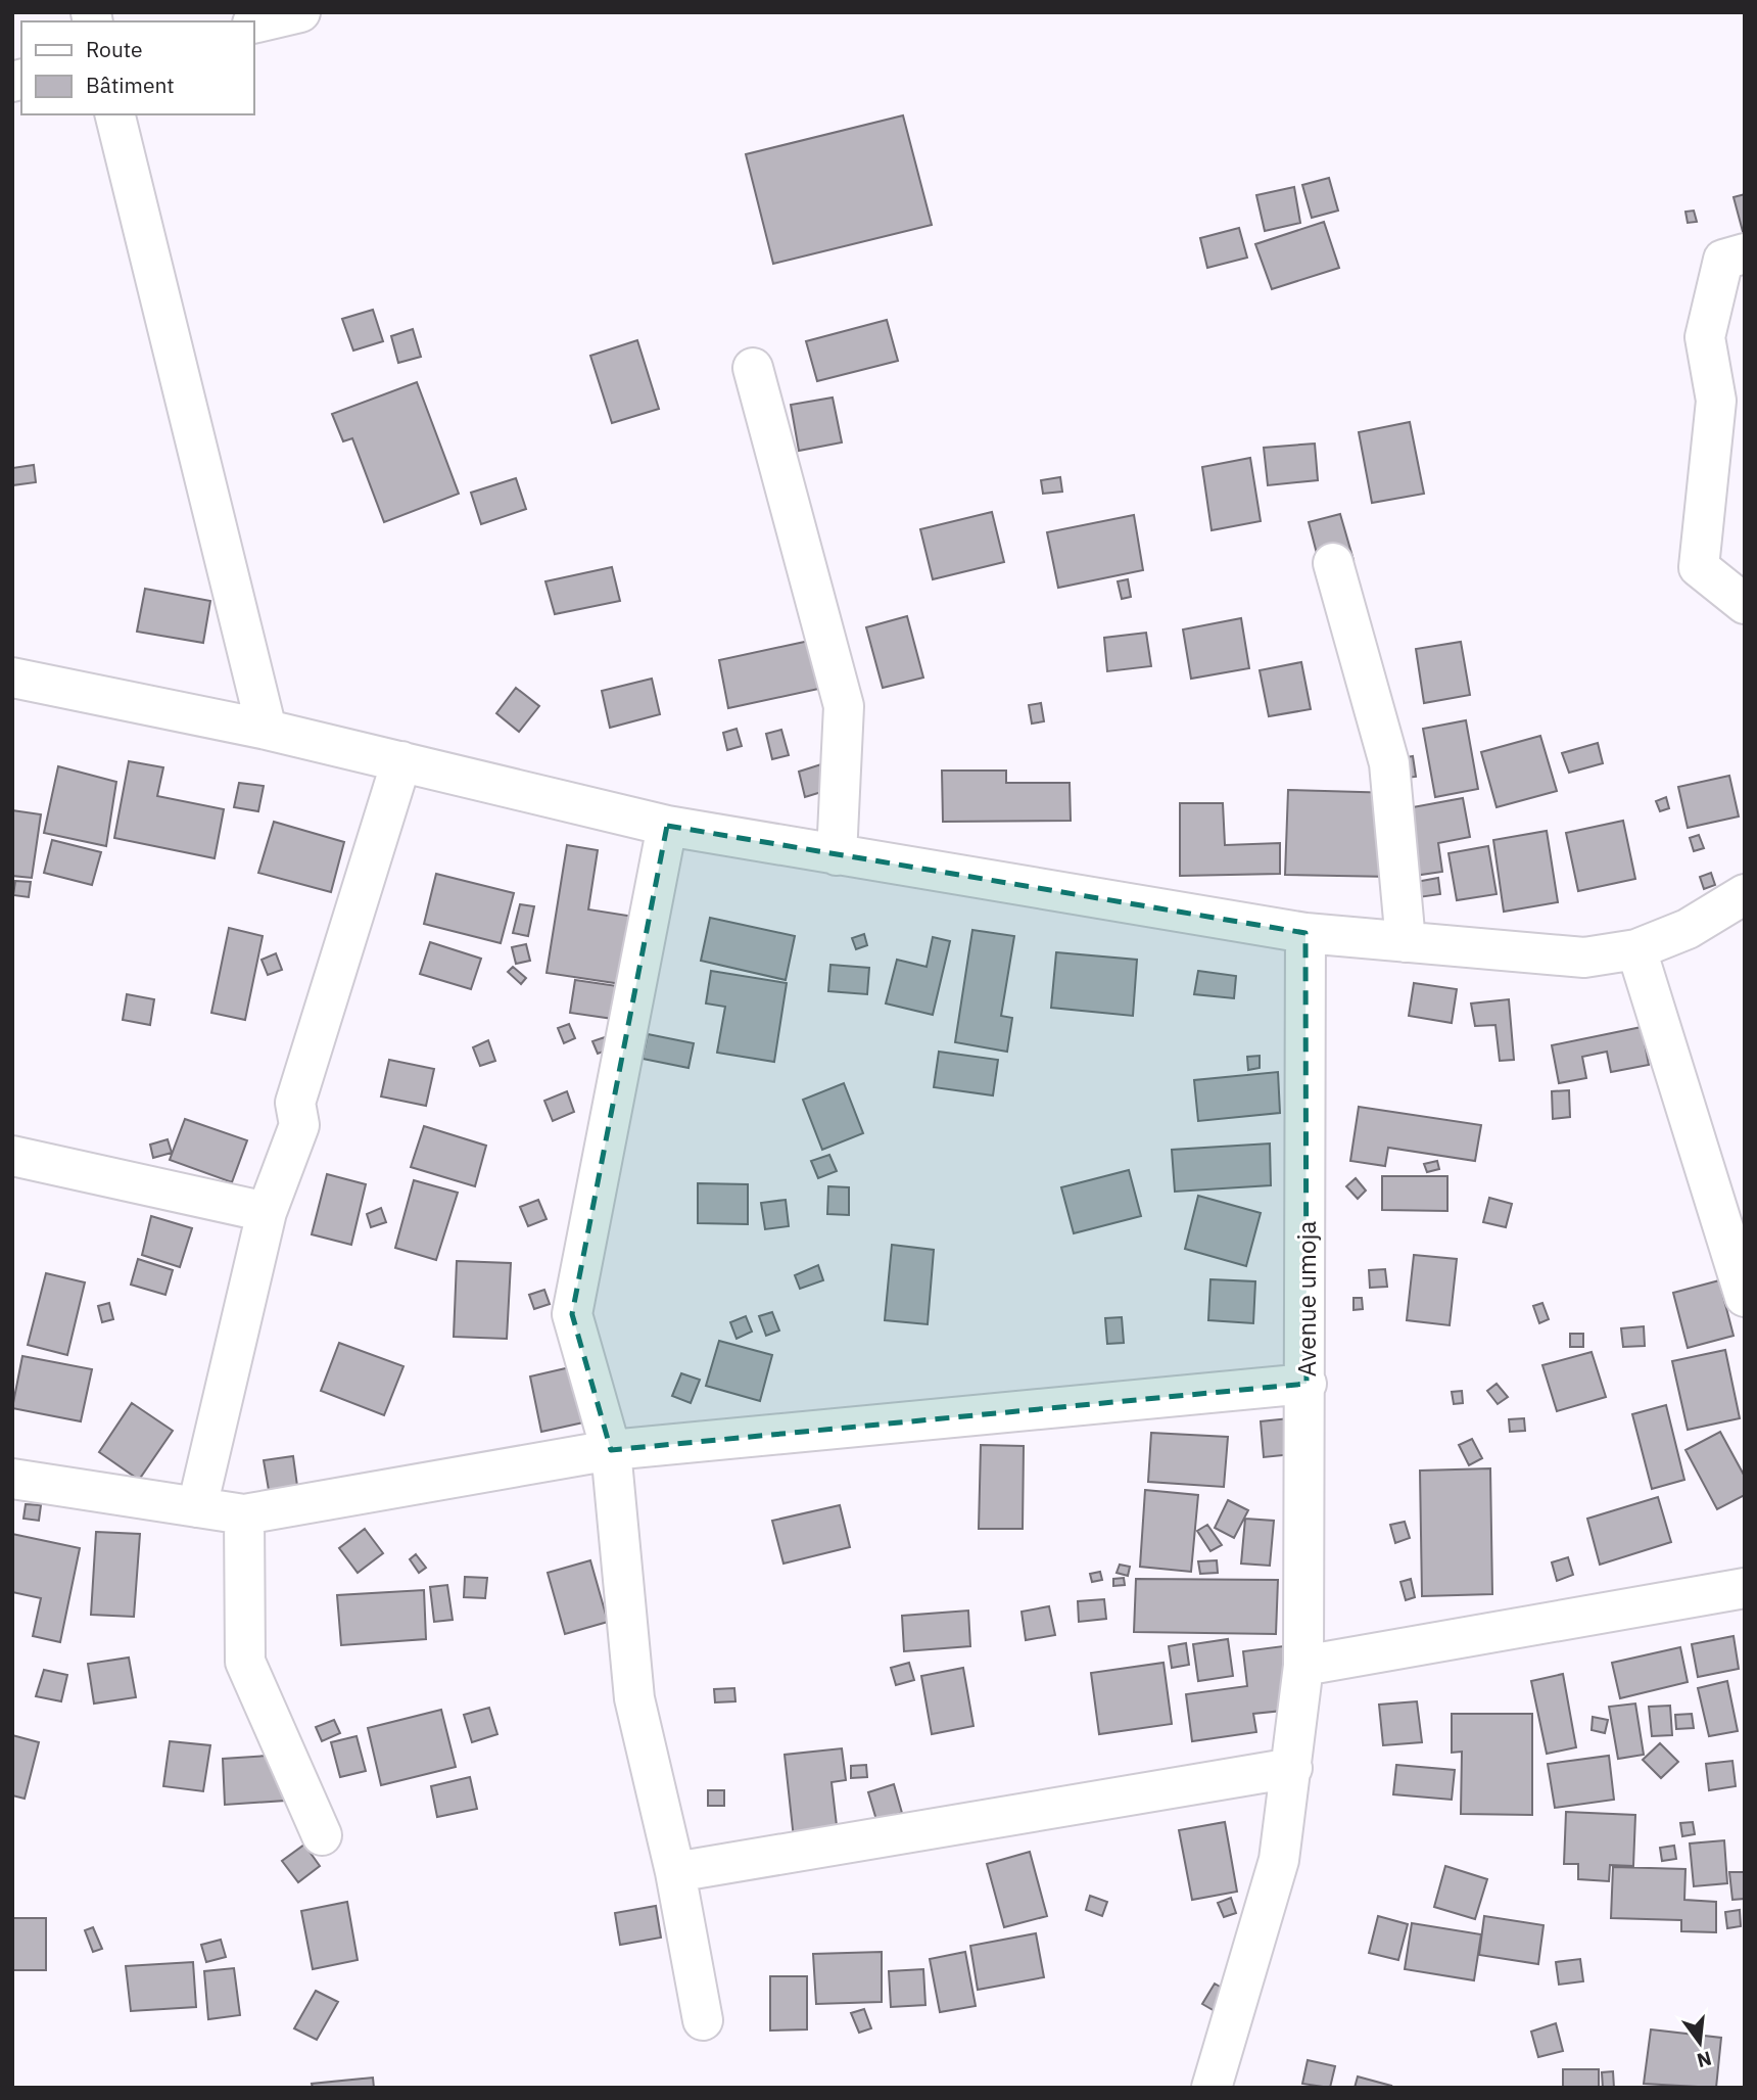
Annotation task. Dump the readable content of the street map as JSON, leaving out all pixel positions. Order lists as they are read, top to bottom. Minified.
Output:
{"streets":{"street":["Avenue umoja"]},"legend":["Route","Bâtiment"],"north":"bottom"}
